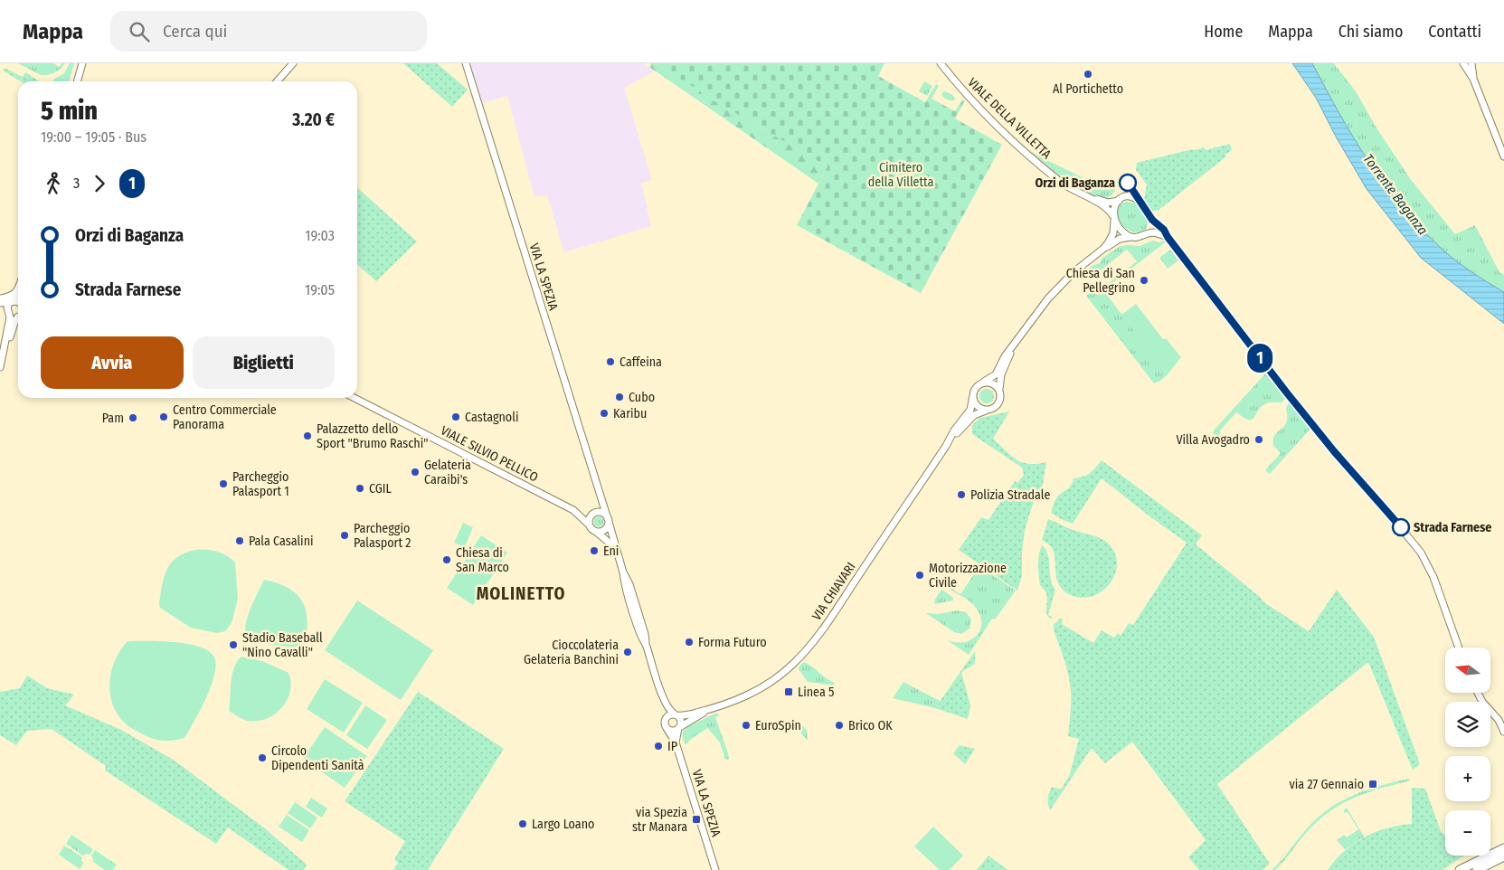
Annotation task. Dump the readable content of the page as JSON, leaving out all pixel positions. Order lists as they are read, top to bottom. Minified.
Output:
{"streets":{"street":["VIALE DELLA VILLETTA","VIA LA SPEZIA","VIALE SILVIO PELLICO","VIA CHIAVARI"]},"crossings":[["VIA LA SPEZIA","VIALE SILVIO PELLICO"],["VIA LA SPEZIA","VIA CHIAVARI"]],"districts":["MOLINETTO"],"water":["Torrente Baganza"],"parks":["Cimitero della Villetta"],"places":{"other":["Al Portichetto","Orzi di Baganza","Chiesa di San Pellegrino","Caffeina","Cubo","Karibu","Centro Commerciale Panorama","Castagnoli","Pam","Palazzetto dello Sport \"Brumo Raschi\"","Villa Avogadro","Gelateria Caraibi's","Parcheggio Palasport 1","CGIL","Polizia Stradale","Strada Farnese","Parcheggio Palasport 2","Pala Casalini","Eni","Chiesa di San Marco","Motorizzazione Civile","Forma Futuro","Stadio Baseball \"Nino Cavalli\"","Cioccolateria Gelateria Banchini","EuroSpin","Brico OK","IP","Circolo Dipendenti Sanità","Largo Loano"],"transit":["Linea 5","via 27 Gennaio","via Spezia str Manara"]},"lines":["bus line 1"],"north":"left","page":{"header":"Mappa","search":"Cerca qui","nav":["Home","Mappa","Chi siamo","Contatti"],"on_map":"1","heading":["5 min","19:00 – 19:05 · Bus","3.20 €"],"legs":["3","1"],"list":[{"name":"Orzi di Baganza","value":"19:03"},{"name":"Strada Farnese","value":"19:05"}],"buttons":["Avvia","Biglietti"],"map_buttons":["+","−"]}}
